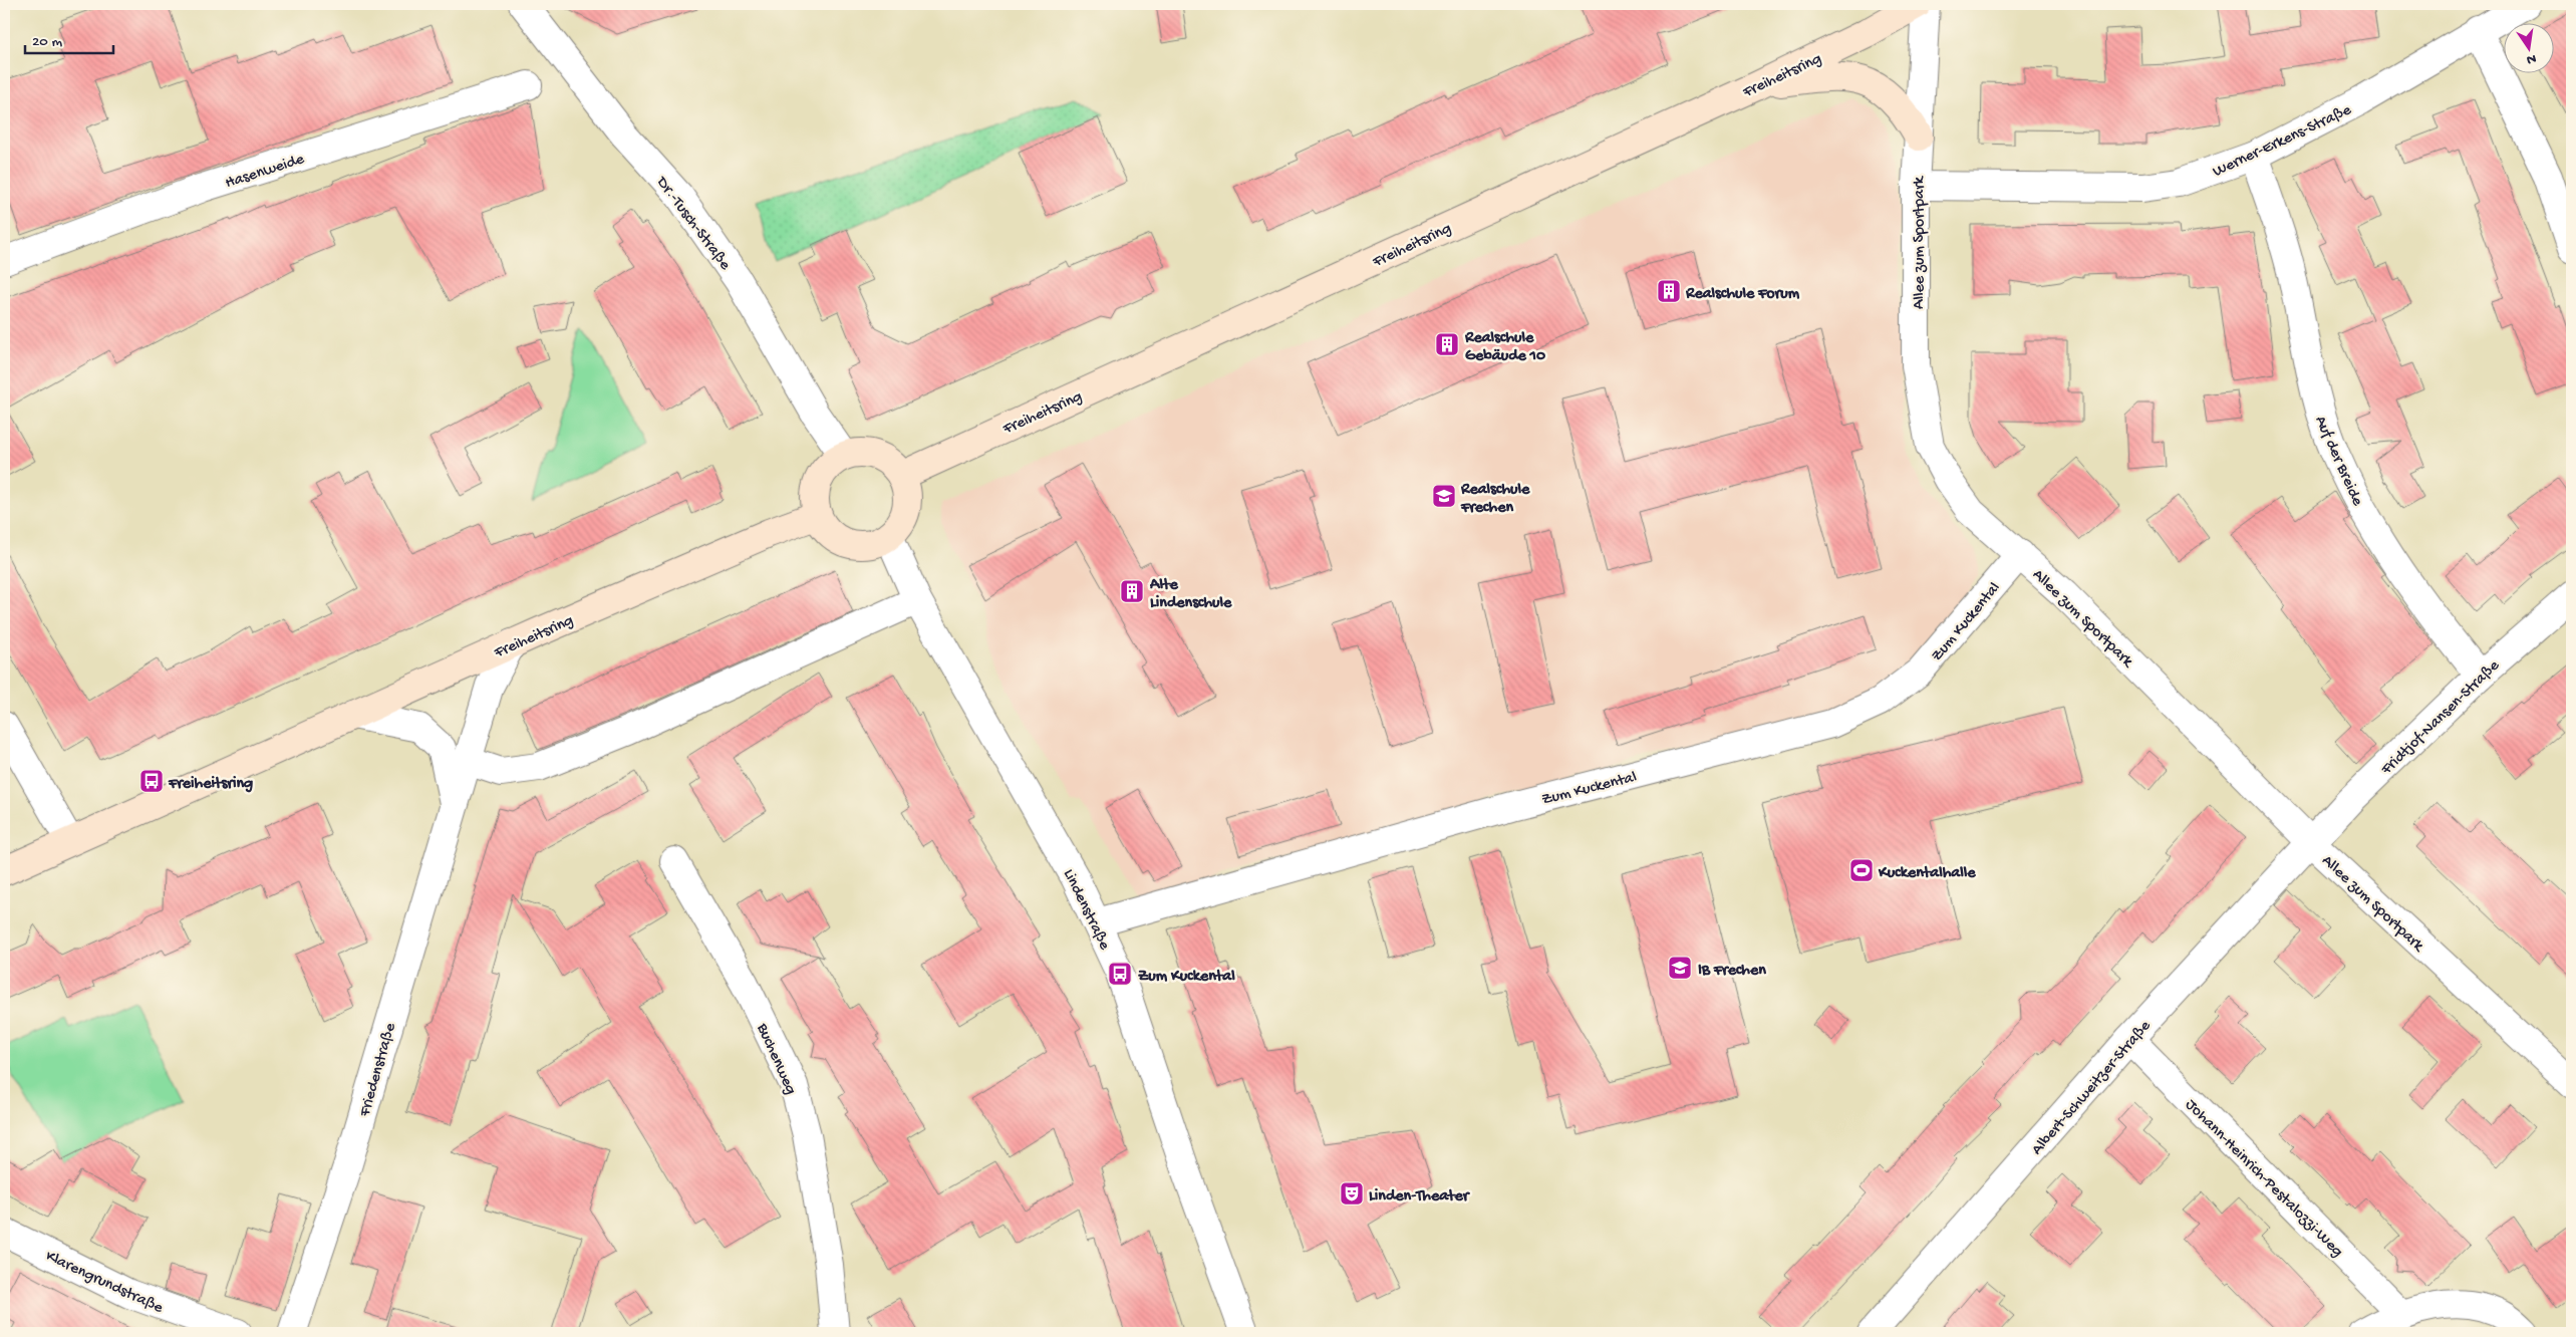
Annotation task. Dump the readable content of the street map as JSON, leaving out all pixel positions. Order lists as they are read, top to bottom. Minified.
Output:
{"streets":{"main road":["Freiheitsring"],"street":["Werner-Erkens-Straße","Hasenweide","Dr.-Tusch-Straße","Allee zum Sportpark","Auf der Breide","Zum Kuckental","Fridtjof-Nansen-Straße","Lindenstraße","Buchenweg","Friedenstraße","Albert-Schweitzer-Straße","Johann-Heinrich-Pestalozzi-Weg","Klarengrundstraße"]},"crossings":[["Freiheitsring","Dr.-Tusch-Straße"],["Freiheitsring","Lindenstraße"],["Freiheitsring","Friedenstraße"],["Werner-Erkens-Straße","Allee zum Sportpark"],["Werner-Erkens-Straße","Auf der Breide"],["Dr.-Tusch-Straße","Lindenstraße"],["Allee zum Sportpark","Zum Kuckental"],["Allee zum Sportpark","Fridtjof-Nansen-Straße"],["Allee zum Sportpark","Albert-Schweitzer-Straße"],["Auf der Breide","Fridtjof-Nansen-Straße"],["Zum Kuckental","Lindenstraße"],["Fridtjof-Nansen-Straße","Albert-Schweitzer-Straße"],["Albert-Schweitzer-Straße","Johann-Heinrich-Pestalozzi-Weg"]],"places":{"building":["Realschule Forum","Realschule Gebäude 10","Alte Lindenschule"],"school or university":["Realschule Frechen","IB Frechen"],"bus stop":["Freiheitsring","Zum Kuckental"],"sports":["Kuckentalhalle"],"theatre":["Linden-Theater"]},"scale_bar":"20 m","north":"bottom"}
